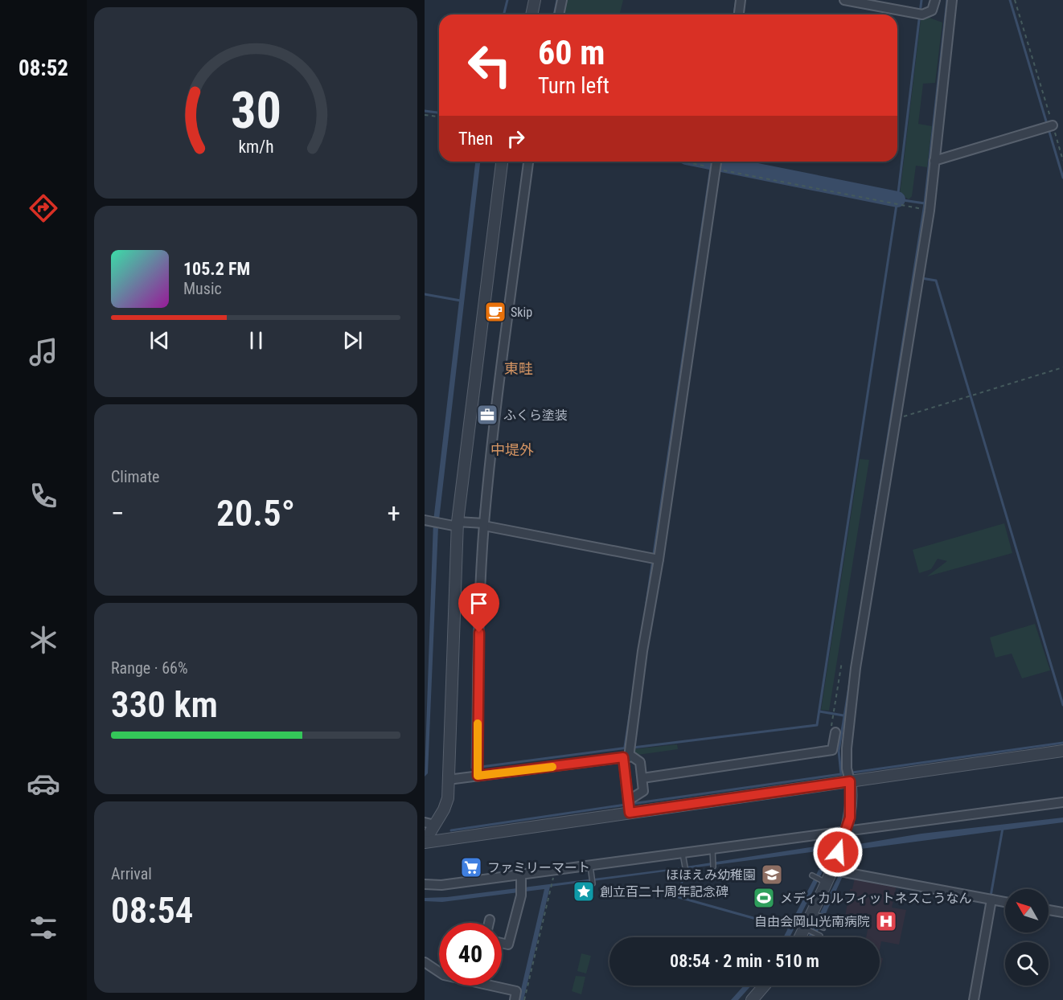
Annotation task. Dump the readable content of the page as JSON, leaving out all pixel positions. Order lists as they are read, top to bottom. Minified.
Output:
{"districts":["東畦","中堤外"],"places":{"cafe":["Skip"],"office":["ふくら塗装"],"supermarket":["ファミリーマート"],"school or university":["ほほえみ幼稚園"],"place":["創立百二十周年記念碑"],"sports":["メディカルフィットネスこうなん"],"hospital":["自由会岡山光南病院"]},"north":"top left","page":{"tabs":"08:52","turn":["60 m","Turn left"],"then":"Then","song":["105.2 FM","Music"],"tile":["Climate",["Range · 66%","330 km"],["Arrival","08:54"]],"heat":["−","20.5°","+"],"limit":"40","trip":"08:54 · 2 min · 510 m","gauge":["30","km/h"]}}
